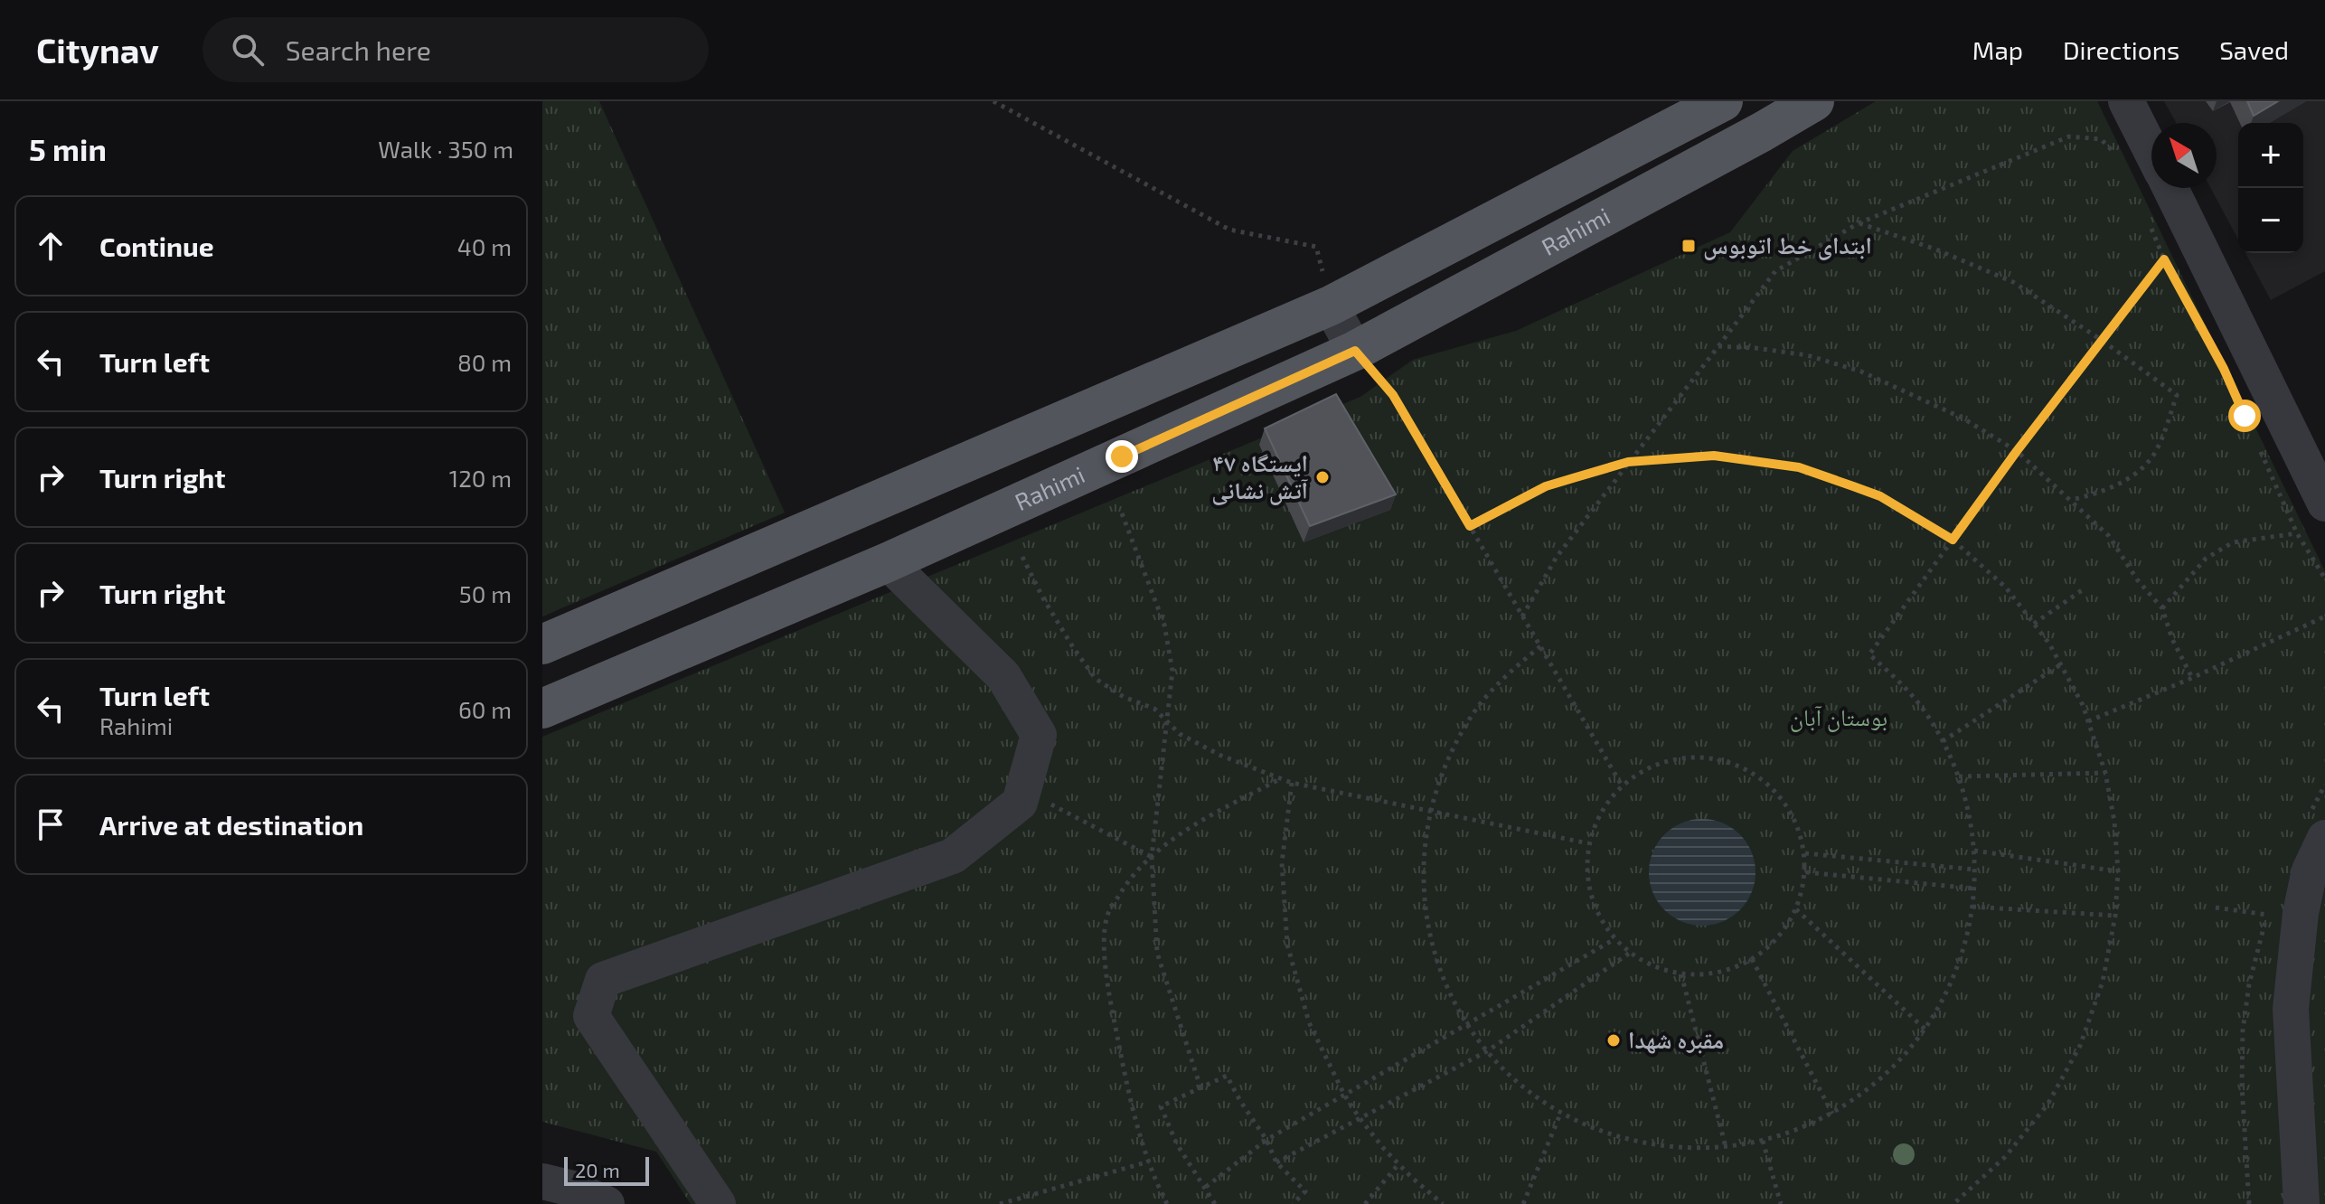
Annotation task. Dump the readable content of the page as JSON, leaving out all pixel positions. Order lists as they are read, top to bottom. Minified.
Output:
{"streets":{"main road":["Rahimi"]},"parks":["بوستان آبان"],"places":{"transit":["ابتدای خط اتوبوس"],"other":["ایستگاه ۴۷ آتش نشانی","مقبره شهدا"]},"scale_bar":"20 m","north":"top left","page":{"header":"Citynav","search":"Search here","nav":["Map","Directions","Saved"],"heading":["5 min","Walk · 350 m"],"map_buttons":["+","−"],"list":[["Continue","40 m"],["Turn left","80 m"],["Turn right","120 m"],["Turn right","50 m"],["Turn left","Rahimi","60 m"],"Arrive at destination"],"scale":"20 m"}}
